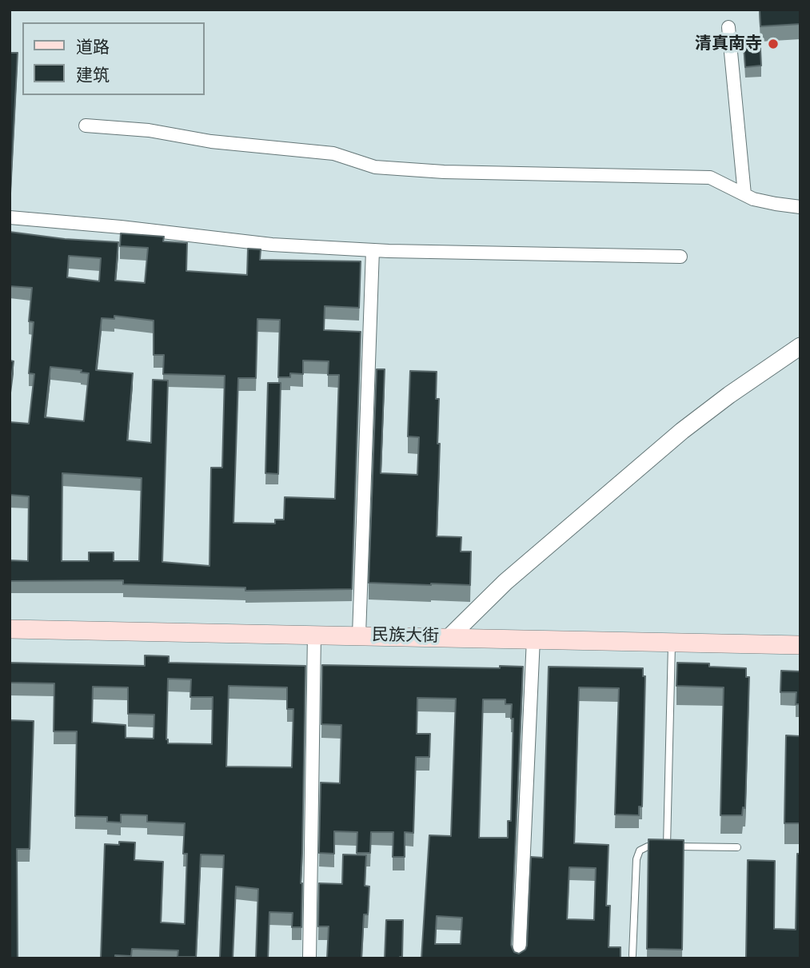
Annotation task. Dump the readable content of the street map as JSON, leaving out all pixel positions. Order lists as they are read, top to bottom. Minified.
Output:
{"streets":{"main road":["民族大街"]},"places":["清真南寺"],"legend":["道路","建筑"]}
